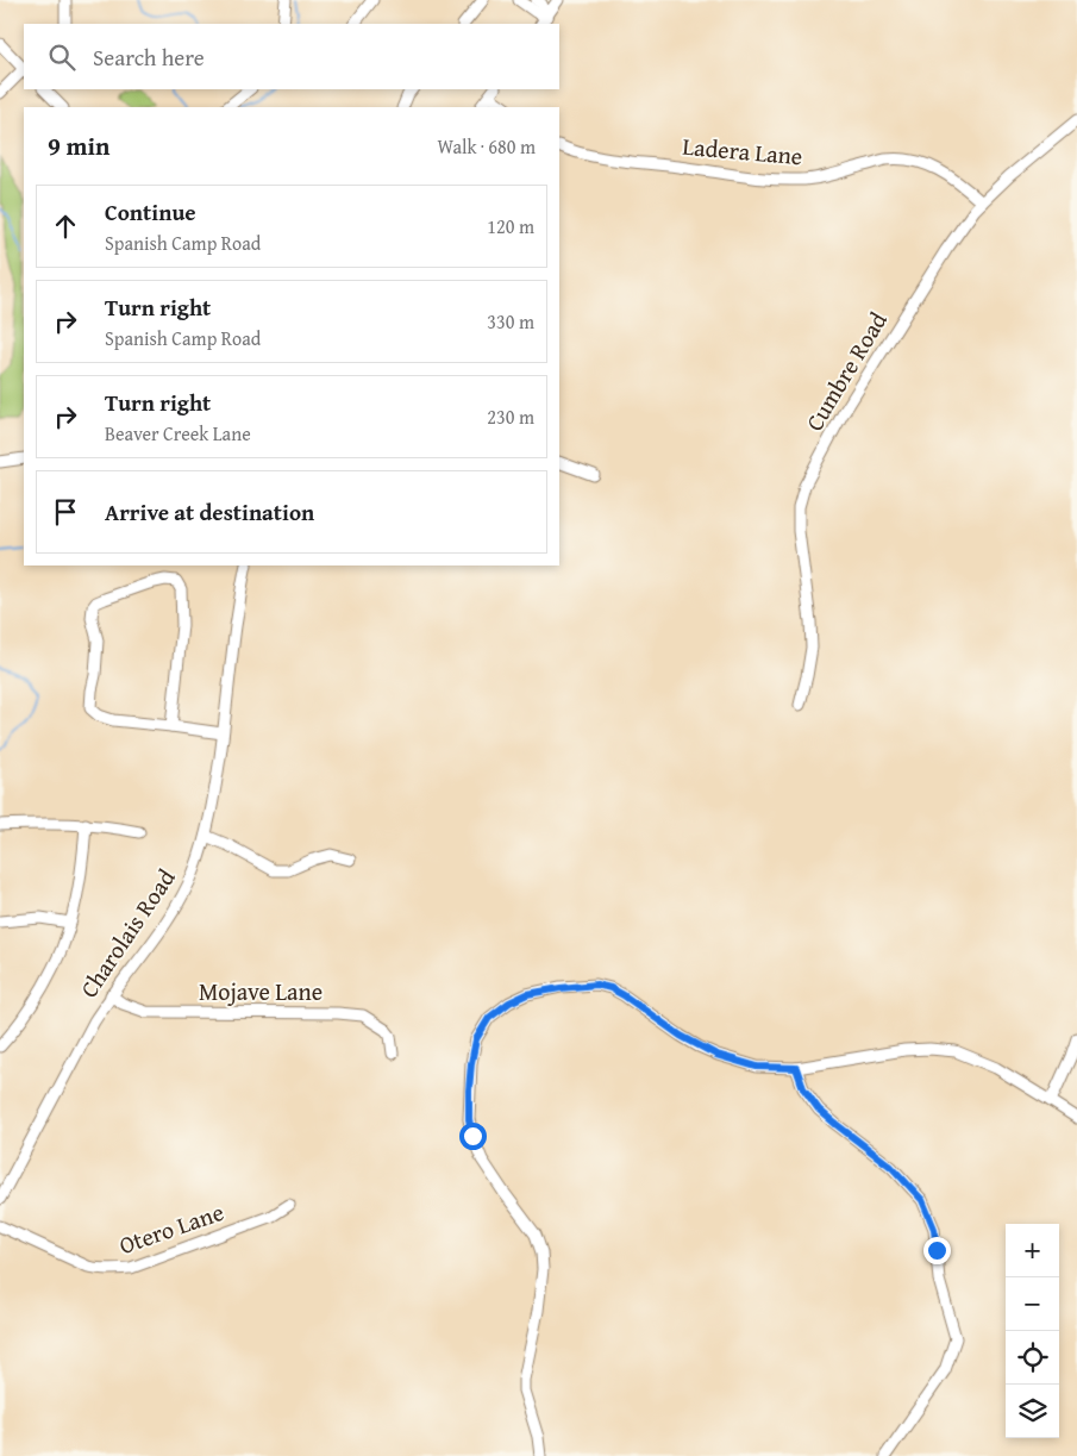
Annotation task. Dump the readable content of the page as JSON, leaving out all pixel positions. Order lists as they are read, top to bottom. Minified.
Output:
{"streets":{"street":["Ladera Lane","Cumbre Road","Charolais Road","Mojave Lane","Otero Lane"]},"crossings":[["Ladera Lane","Cumbre Road"],["Charolais Road","Mojave Lane"]],"page":{"search":"Search here","heading":["9 min","Walk · 680 m"],"list":[["Continue","Spanish Camp Road","120 m"],["Turn right","Spanish Camp Road","330 m"],["Turn right","Beaver Creek Lane","230 m"],"Arrive at destination"],"map_buttons":["+","−"]}}
